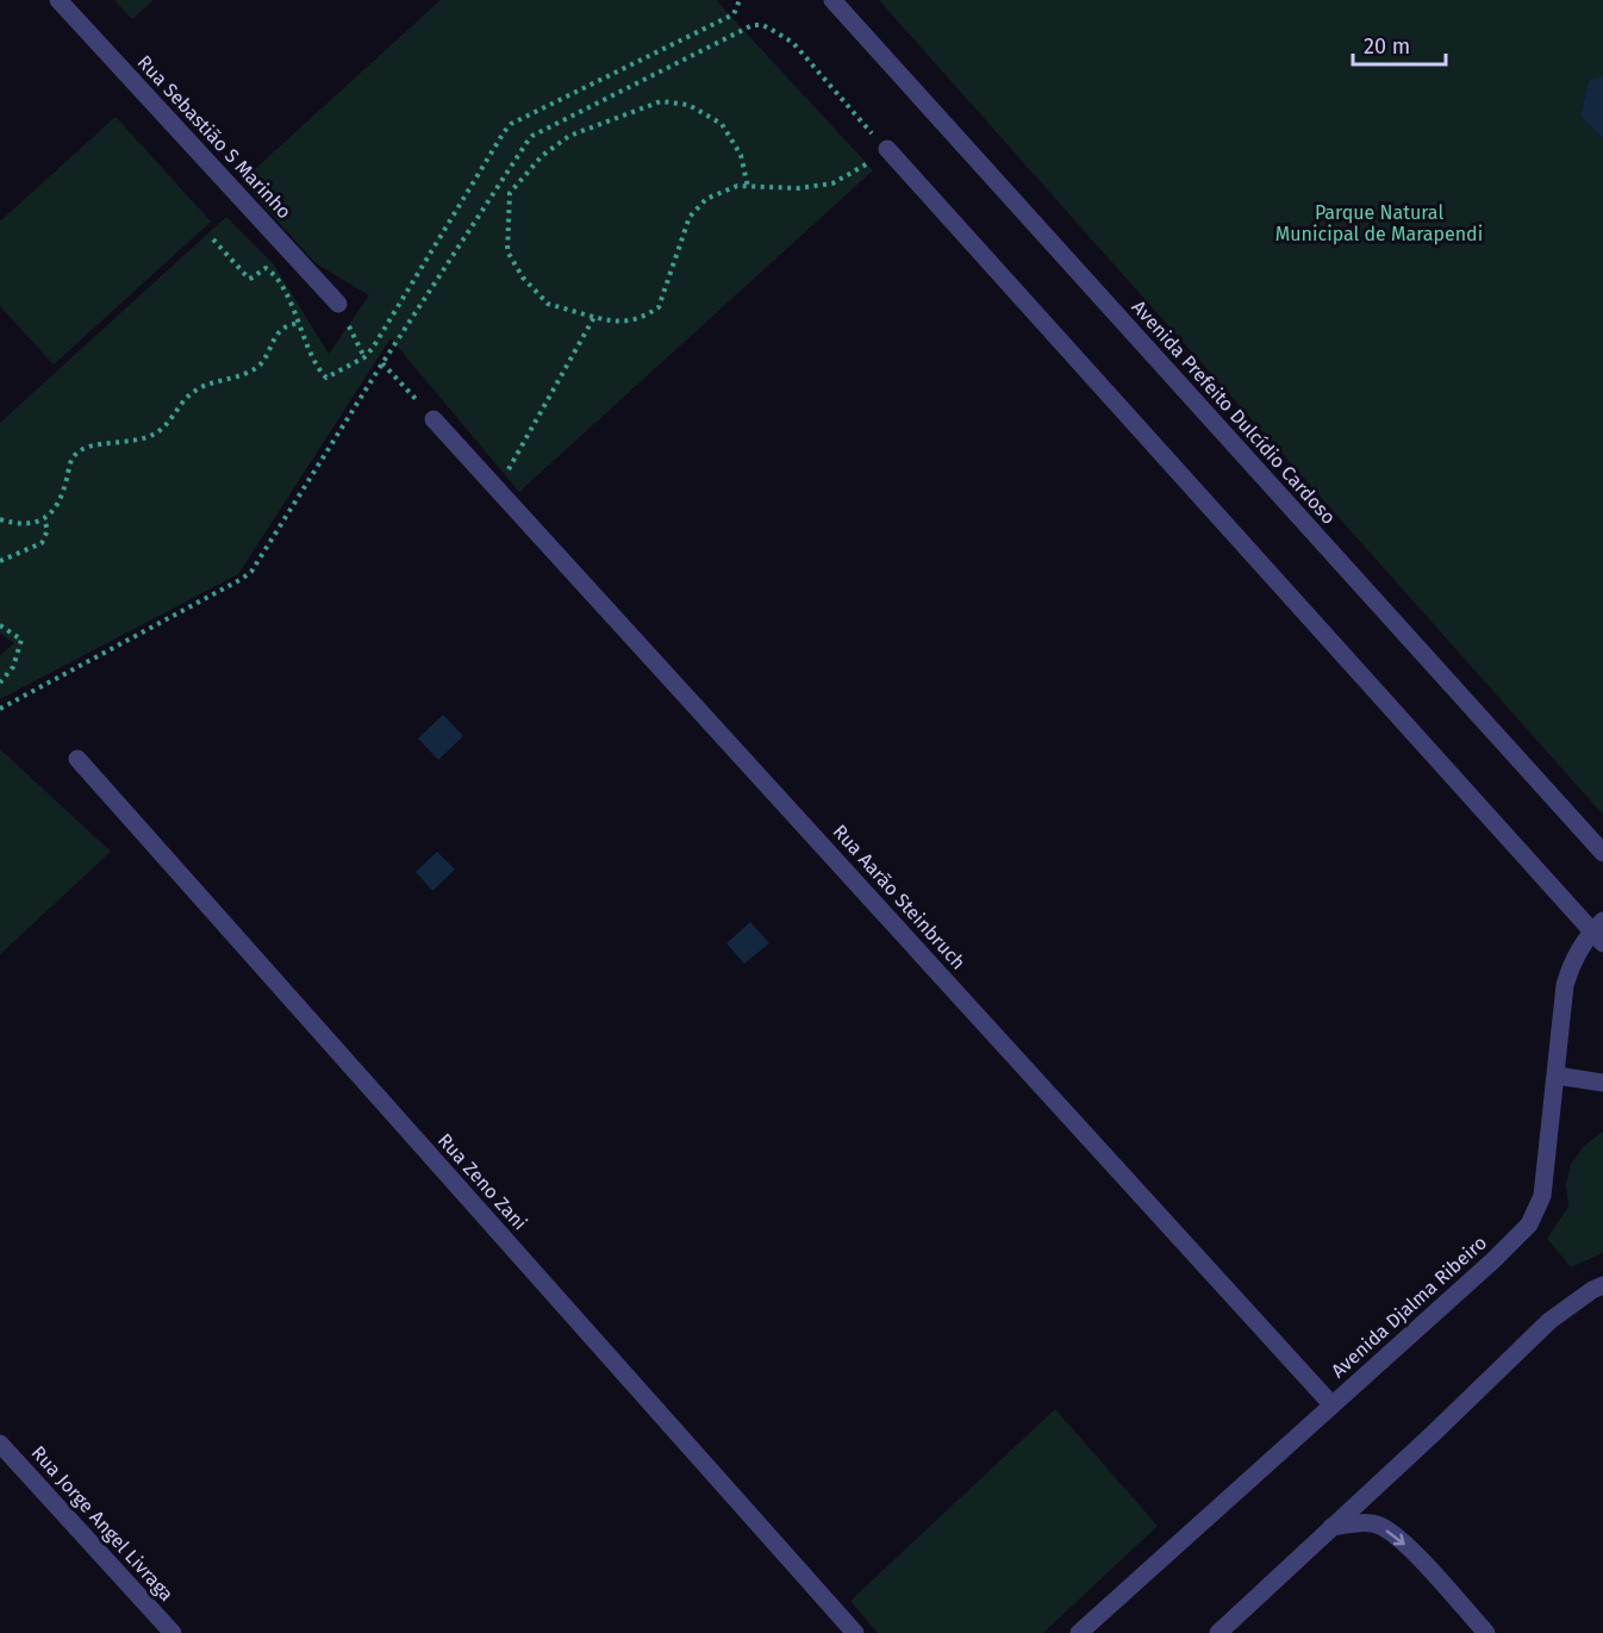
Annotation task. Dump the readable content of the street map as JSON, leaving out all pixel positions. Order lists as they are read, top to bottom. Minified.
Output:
{"streets":{"street":["Rua Sebastião S Marinho","Avenida Prefeito Dulcídio Cardoso","Rua Aarão Steinbruch","Rua Zeno Zani","Avenida Djalma Ribeiro","Rua Jorge Angel Livraga"]},"crossings":[["Rua Aarão Steinbruch","Avenida Djalma Ribeiro"]],"parks":["Parque Natural Municipal de Marapendi"],"scale_bar":"20 m"}
